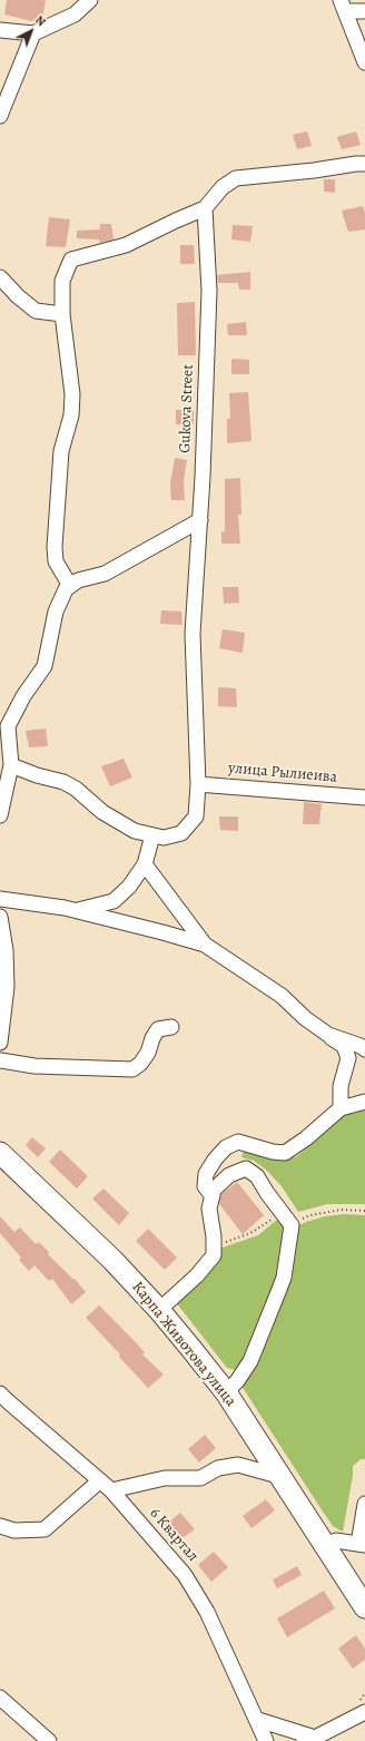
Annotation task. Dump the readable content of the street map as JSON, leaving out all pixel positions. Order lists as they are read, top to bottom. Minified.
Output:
{"streets":{"main road":["Карпа Животова улица"],"street":["Gukova Street","улица Рылиеива","6 Квартал"]},"crossings":[["Gukova Street","улица Рылиеива"]],"north":"top right"}
